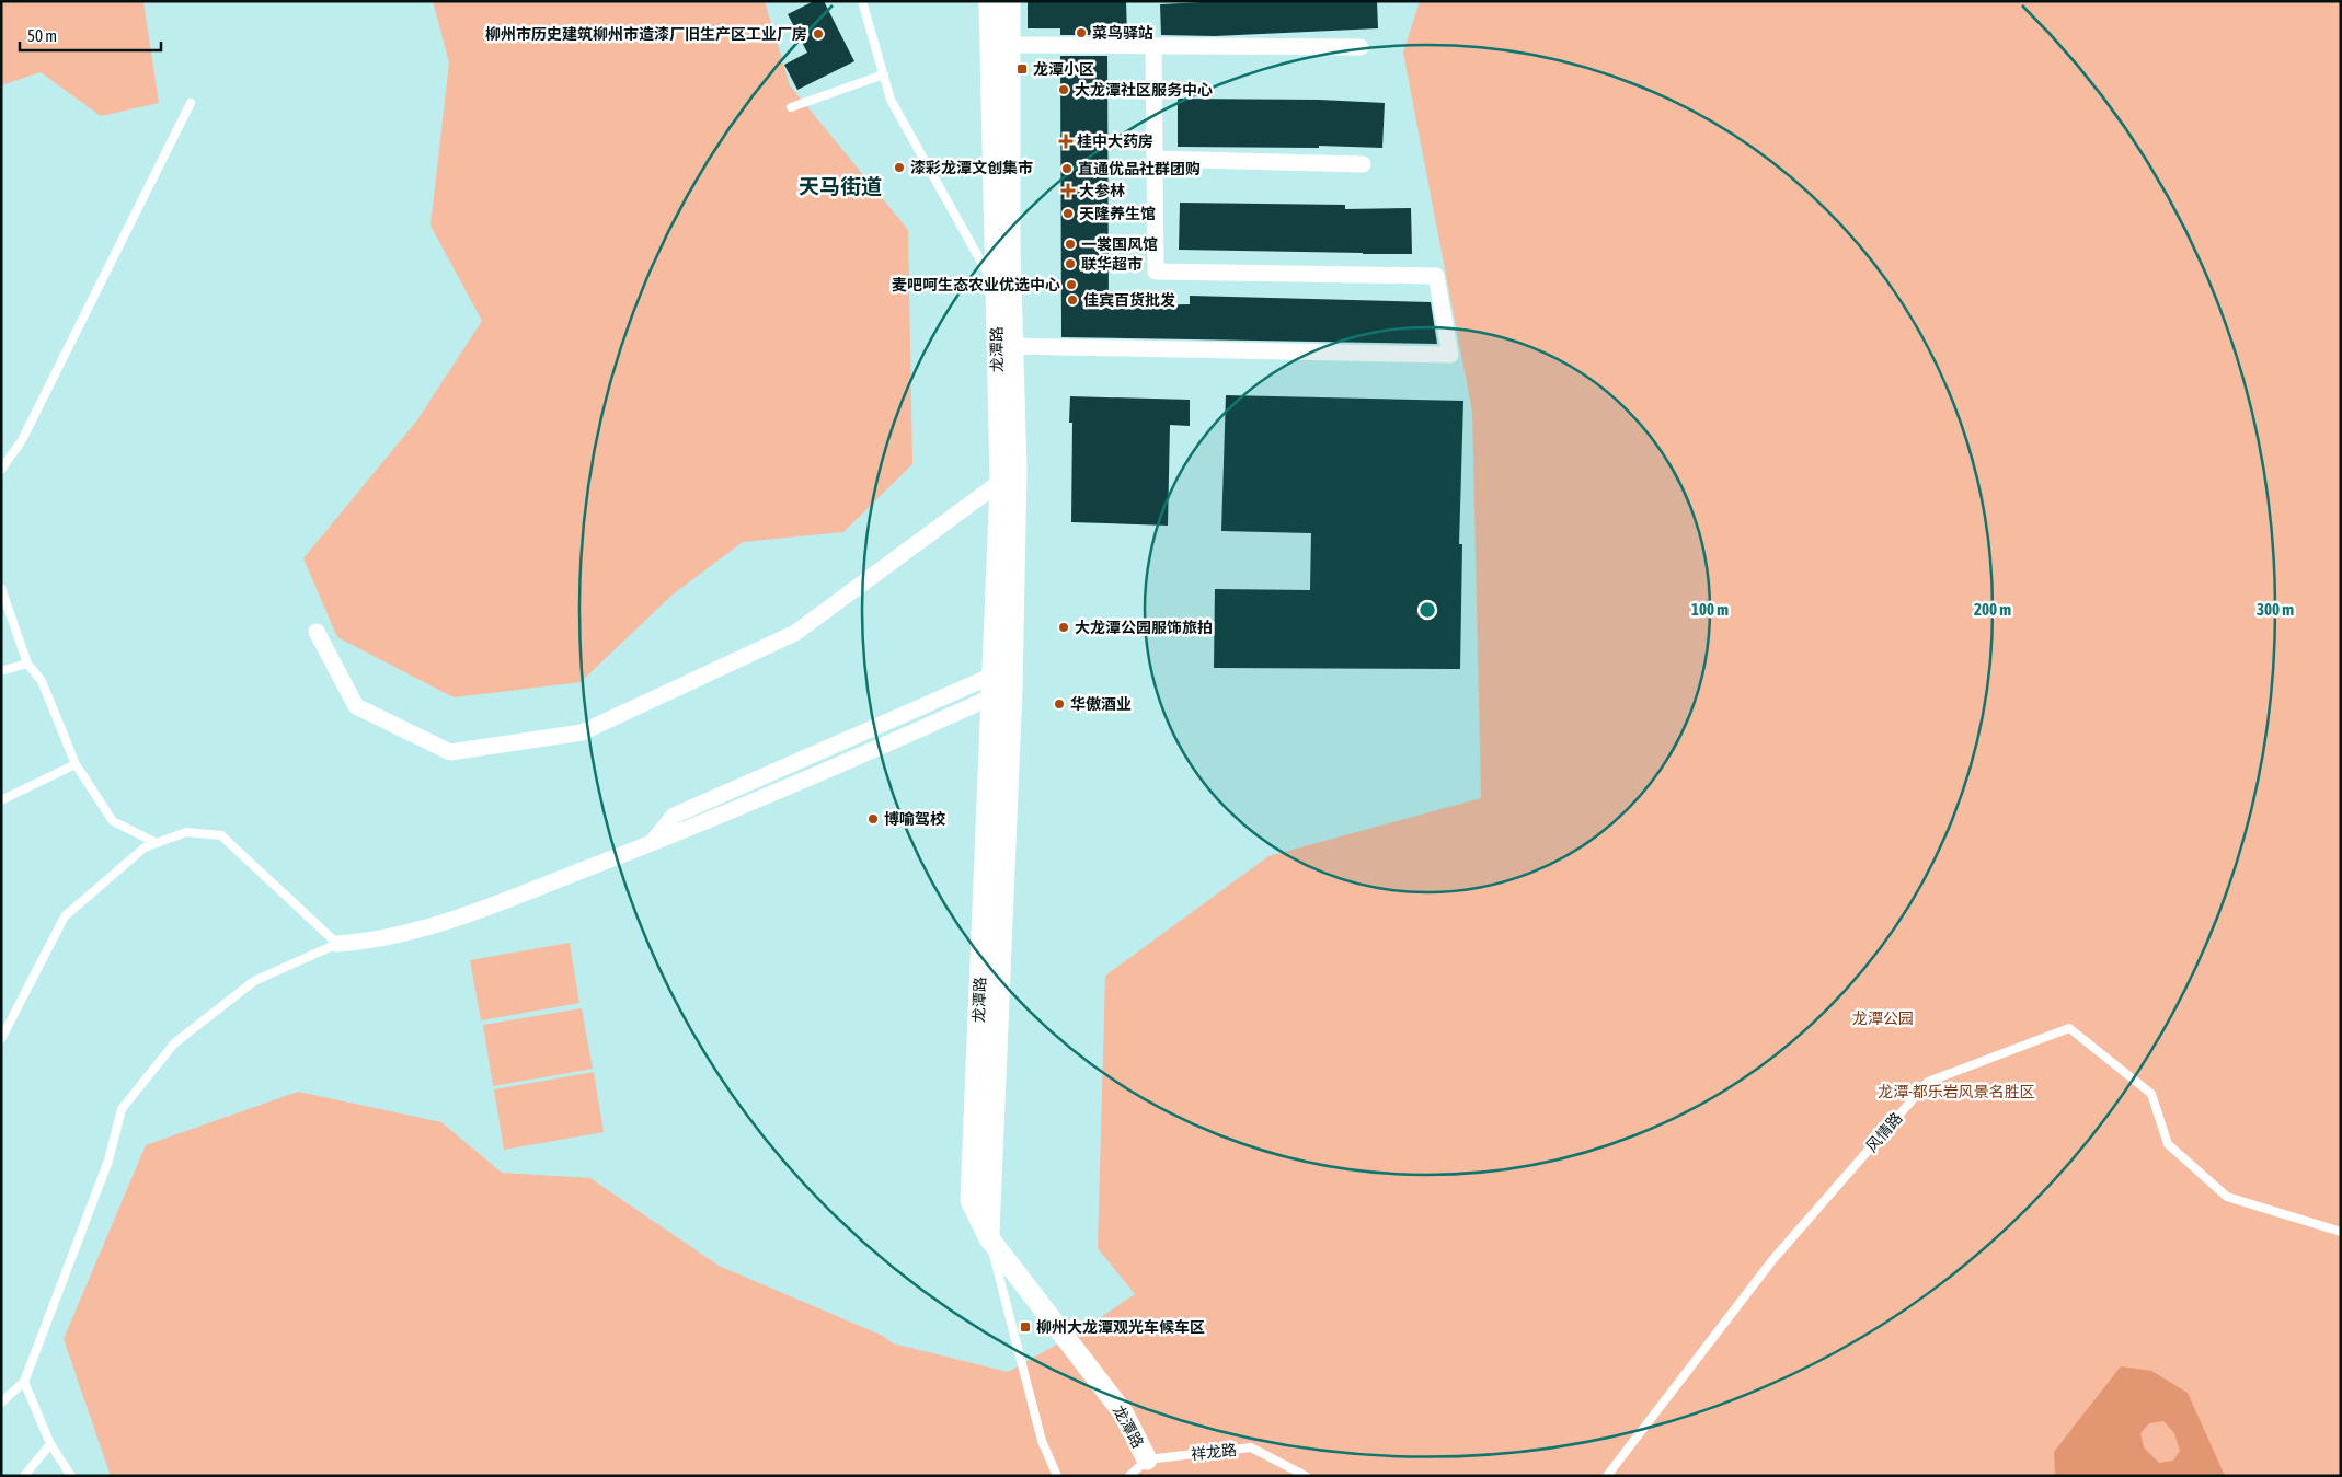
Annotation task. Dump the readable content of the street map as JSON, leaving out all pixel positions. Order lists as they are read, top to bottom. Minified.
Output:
{"streets":{"street":["龙潭路"],"lane":["风情路","祥龙路"]},"crossings":[["龙潭路","祥龙路"]],"districts":["天马街道"],"parks":["龙潭公园","龙潭-都乐岩风景名胜区"],"places":{"other":["菜鸟驿站","柳州市历史建筑柳州市造漆厂旧生产区工业厂房","大龙潭社区服务中心","漆彩龙潭文创集市","直通优品社群团购","天隆养生馆","一裳国风馆","联华超市","麦吧呵生态农业优选中心","佳宾百货批发","大龙潭公园服饰旅拍","华傲酒业","博喻驾校"],"transit":["龙潭小区","柳州大龙潭观光车候车区"],"health":["桂中大药房","大参林"]},"scale_bar":"50 m","rings":["100 m","200 m","300 m"]}
